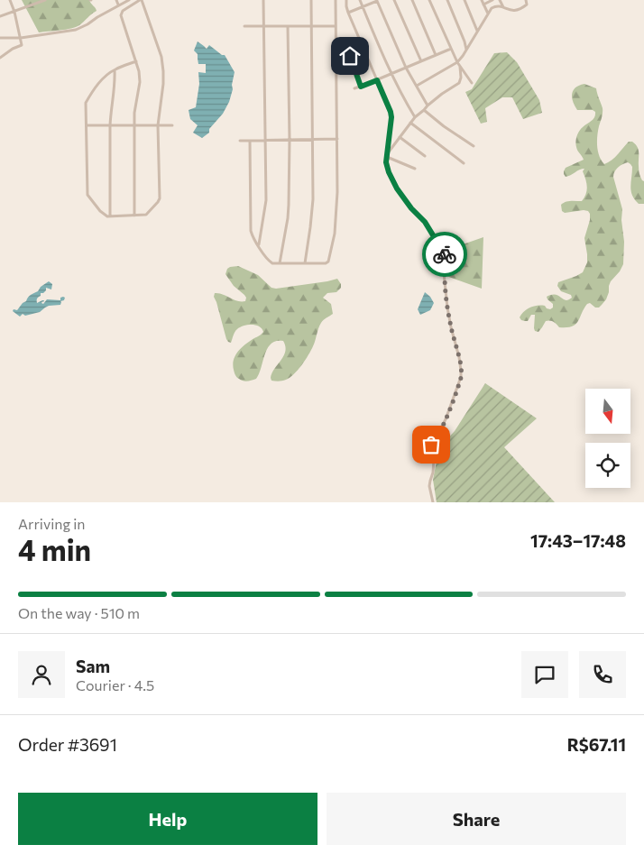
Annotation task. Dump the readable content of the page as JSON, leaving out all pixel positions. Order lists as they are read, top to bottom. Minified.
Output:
{"north":"bottom","page":{"heading":["4 min","Arriving in","17:43–17:48"],"panel":["Sam","Courier · 4.5","Order #3691","R$67.11"],"bar":"On the way · 510 m","buttons":["Help","Share"]}}
